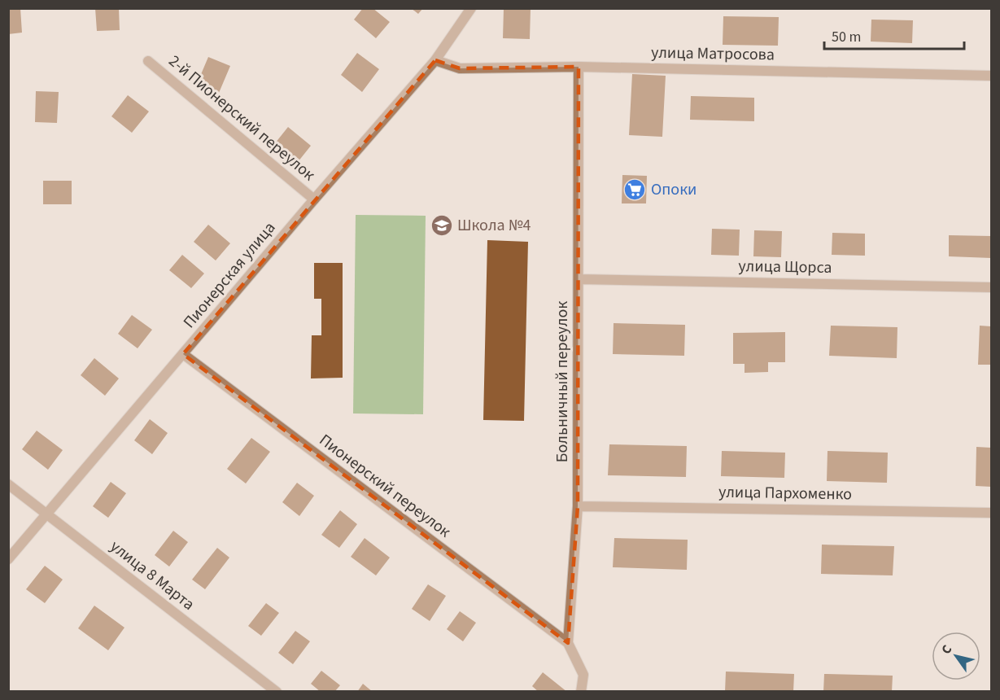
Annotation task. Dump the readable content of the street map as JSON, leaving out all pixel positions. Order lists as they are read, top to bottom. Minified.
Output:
{"streets":{"street":["улица Матросова","2-й Пионерский переулок","улица Щорса","Пионерская улица","Больничный переулок","Пионерский переулок","улица Пархоменко","улица 8 Марта"]},"crossings":[["улица Матросова","Пионерская улица"],["улица Матросова","Больничный переулок"],["2-й Пионерский переулок","Пионерская улица"],["улица Щорса","Больничный переулок"],["Пионерская улица","Пионерский переулок"],["Пионерская улица","улица 8 Марта"],["Больничный переулок","Пионерский переулок"],["Больничный переулок","улица Пархоменко"]],"places":{"supermarket":["Опоки"],"school or university":["Школа №4"]},"scale_bar":"50 m","north":"top left"}
